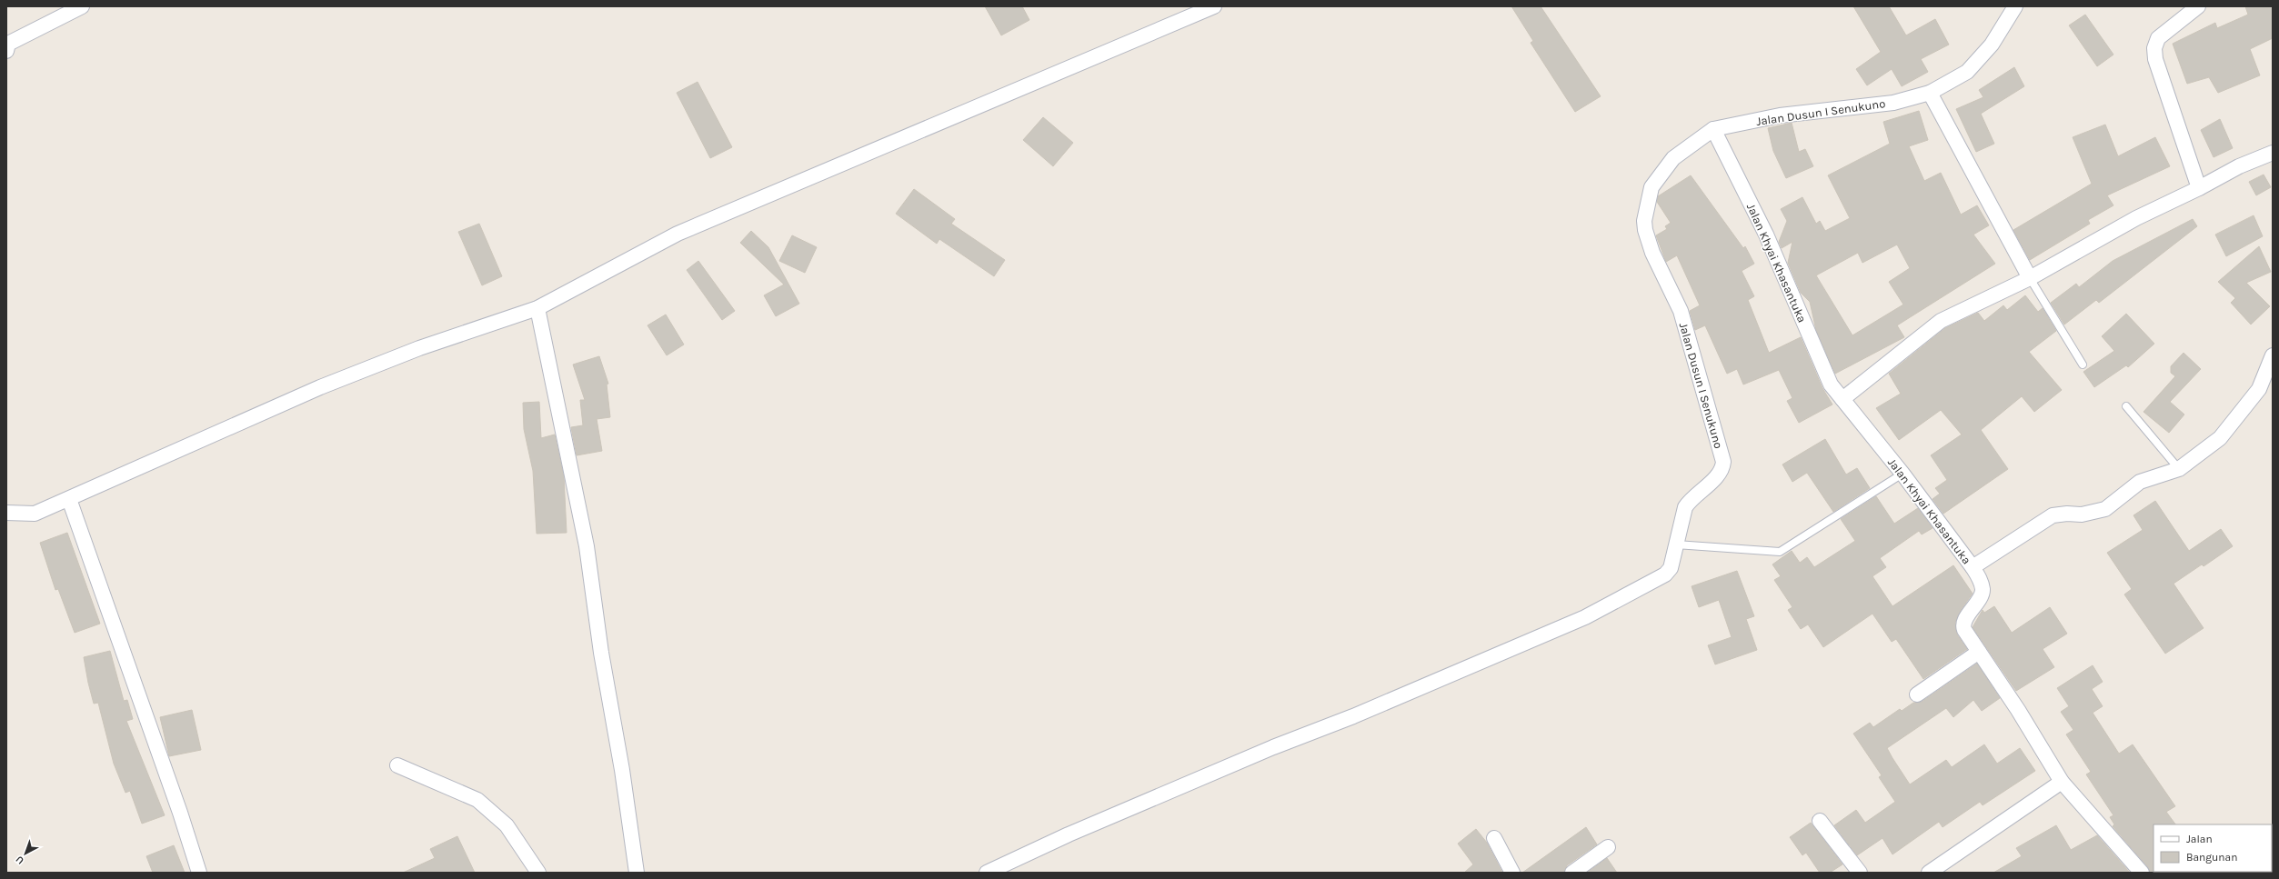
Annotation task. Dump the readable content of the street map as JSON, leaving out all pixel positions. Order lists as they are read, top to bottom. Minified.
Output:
{"streets":{"street":["Jalan Dusun I Senukuno","Jalan Khyai Khasantuka"]},"crossings":[["Jalan Dusun I Senukuno","Jalan Khyai Khasantuka"]],"legend":["Jalan","Bangunan"],"north":"bottom left"}
